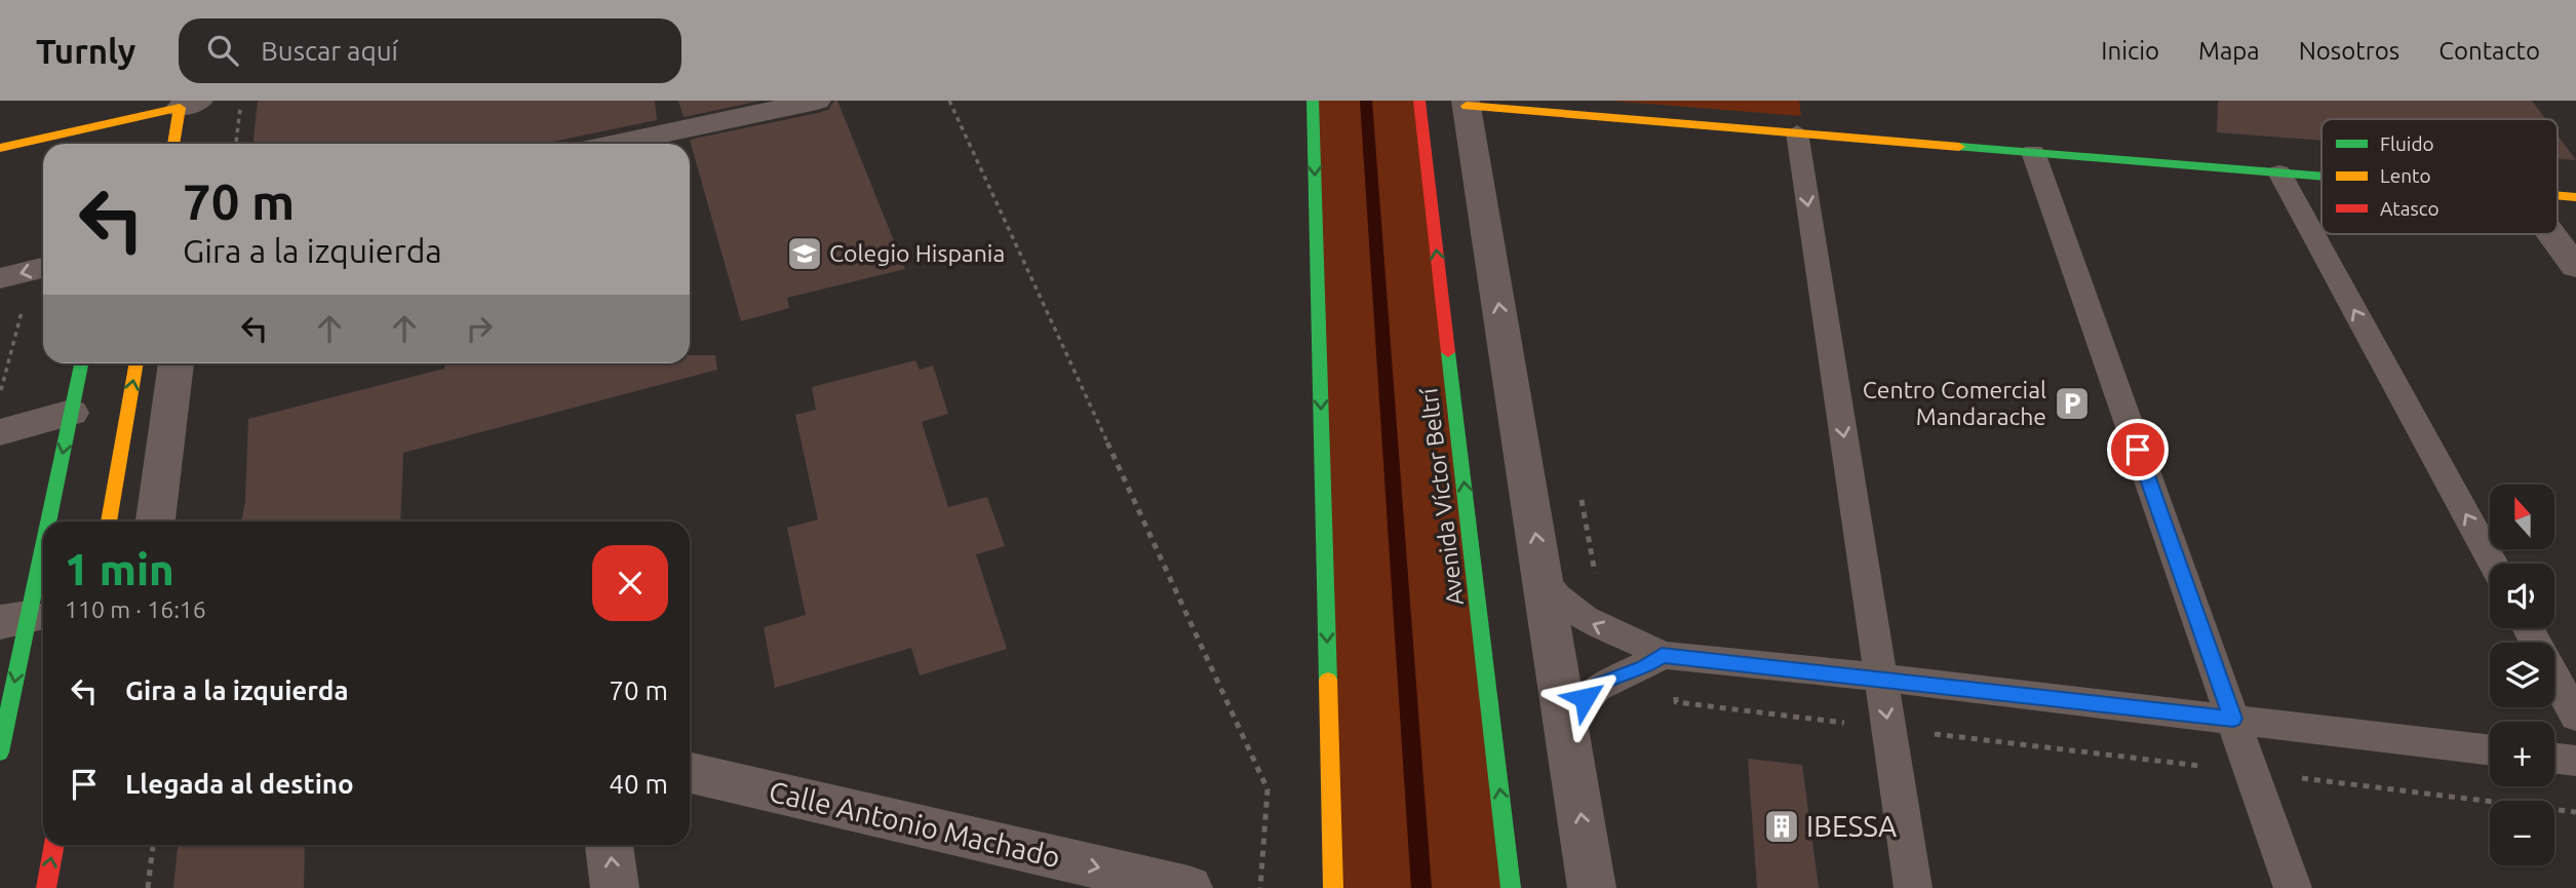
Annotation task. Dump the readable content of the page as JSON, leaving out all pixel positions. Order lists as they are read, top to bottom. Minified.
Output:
{"streets":{"street":["Avenida Víctor Beltrí","Calle Antonio Machado"]},"one_way":["Calle Antonio Machado"],"places":{"school or university":["Colegio Hispania"],"parking":["Centro Comercial Mandarache"],"building":["IBESSA"]},"legend":["Fluido","Lento","Atasco"],"north":"top","page":{"header":"Turnly","search":"Buscar aquí","nav":["Inicio","Mapa","Nosotros","Contacto"],"turn":["70 m","Gira a la izquierda"],"map_buttons":["+","−"],"heading":["1 min","110 m · 16:16"],"list":[{"name":"Gira a la izquierda","value":"70 m"},{"name":"Llegada al destino","value":"40 m"}]}}
